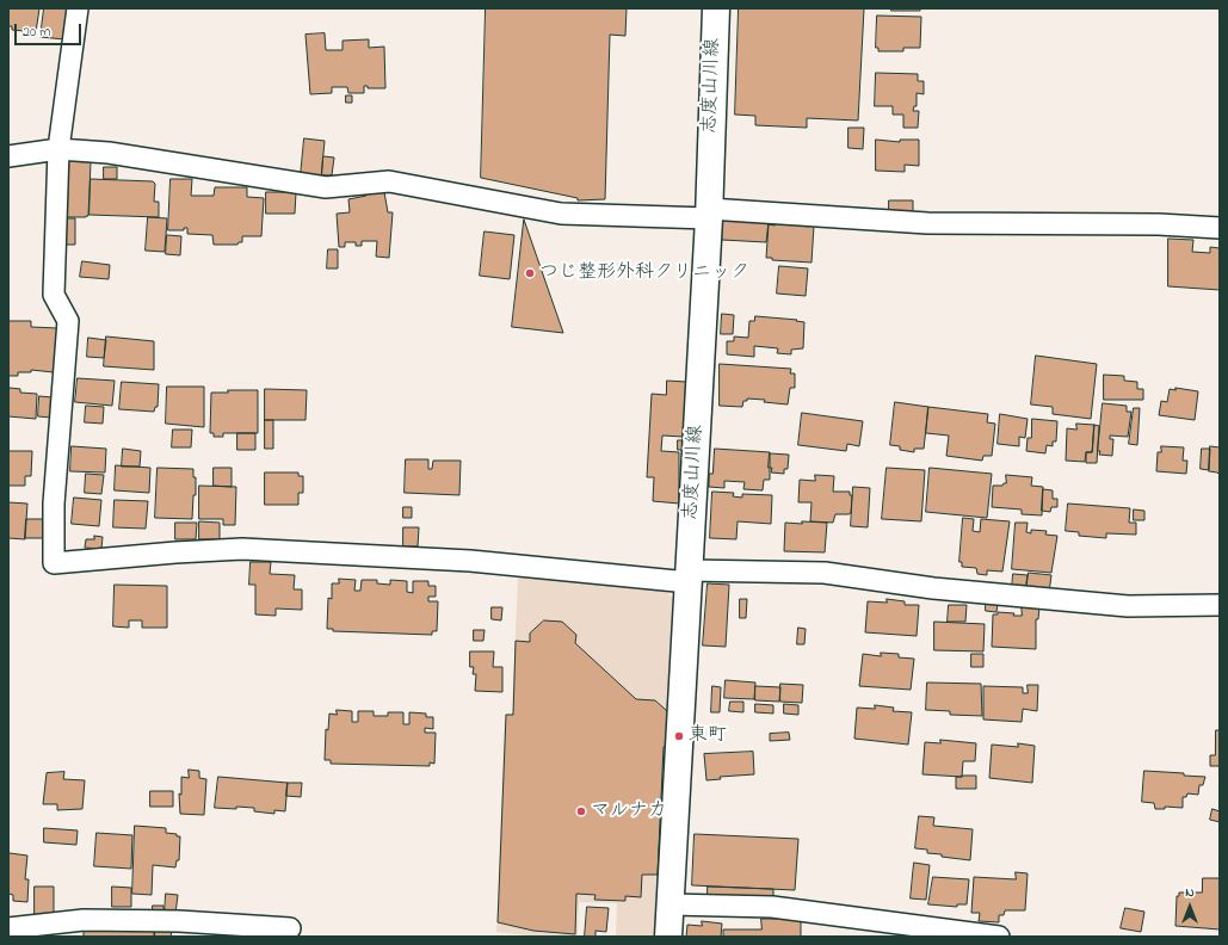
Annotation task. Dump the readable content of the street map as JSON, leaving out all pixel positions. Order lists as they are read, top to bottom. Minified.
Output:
{"streets":{"main road":["志度山川線"]},"places":["つじ整形外科クリニック","東町","マルナカ"],"scale_bar":"20 m","north":"top"}
